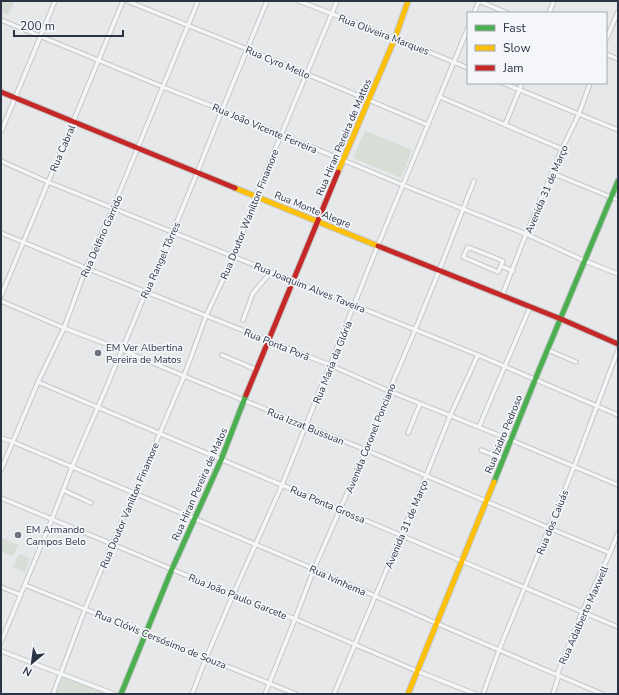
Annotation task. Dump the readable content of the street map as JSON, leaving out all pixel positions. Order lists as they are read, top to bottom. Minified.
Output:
{"streets":{"street":["Rua Oliveira Marques","Rua Cyro Mello","Rua João Vicente Ferreira","Rua Hiran Pereira de Mattos","Rua Cabral","Avenida 31 de Março","Rua Monte Alegre","Rua Doutor Wanilton Finamore","Rua Delfino Garrido","Rua Rangel Tôrres","Rua Joaquim Alves Taveira","Rua Ponta Porã","Rua Maria da Glória","Rua Izzat Bussuan","Rua Izidro Pedroso","Avenida Coronel Ponciano","Rua Hiran Pereira de Matos","Rua Ponta Grossa","Rua Doutor Vanilton Finamore","Rua dos Caiuás","Rua Ivinhema","Rua João Paulo Garcete","Rua Adalberto Maxwell","Rua Clóvis Cersósimo de Souza"]},"crossings":[["Rua Oliveira Marques","Rua Hiran Pereira de Mattos"],["Rua Oliveira Marques","Rua Doutor Wanilton Finamore"],["Rua Oliveira Marques","Rua Maria da Glória"],["Rua Cyro Mello","Rua Hiran Pereira de Mattos"],["Rua Cyro Mello","Rua Doutor Wanilton Finamore"],["Rua Cyro Mello","Rua Delfino Garrido"],["Rua Cyro Mello","Rua Rangel Tôrres"],["Rua Cyro Mello","Rua Maria da Glória"],["Rua João Vicente Ferreira","Rua Hiran Pereira de Mattos"],["Rua João Vicente Ferreira","Rua Cabral"],["Rua João Vicente Ferreira","Avenida 31 de Março"],["Rua João Vicente Ferreira","Rua Doutor Wanilton Finamore"],["Rua João Vicente Ferreira","Rua Delfino Garrido"],["Rua João Vicente Ferreira","Rua Rangel Tôrres"],["Rua João Vicente Ferreira","Rua Maria da Glória"],["Rua João Vicente Ferreira","Rua Izidro Pedroso"],["Rua João Vicente Ferreira","Avenida Coronel Ponciano"],["Rua Hiran Pereira de Mattos","Rua Monte Alegre"],["Rua Hiran Pereira de Mattos","Rua Joaquim Alves Taveira"],["Rua Hiran Pereira de Mattos","Rua Hiran Pereira de Matos"],["Rua Cabral","Rua Monte Alegre"],["Rua Cabral","Rua Joaquim Alves Taveira"],["Rua Cabral","Rua Ponta Porã"],["Avenida 31 de Março","Rua Monte Alegre"],["Avenida 31 de Março","Rua Joaquim Alves Taveira"],["Avenida 31 de Março","Rua Ponta Porã"],["Avenida 31 de Março","Rua Izzat Bussuan"],["Avenida 31 de Março","Rua Ponta Grossa"],["Avenida 31 de Março","Rua Ivinhema"],["Avenida 31 de Março","Rua João Paulo Garcete"],["Rua Monte Alegre","Rua Doutor Wanilton Finamore"],["Rua Monte Alegre","Rua Delfino Garrido"],["Rua Monte Alegre","Rua Rangel Tôrres"],["Rua Monte Alegre","Rua Maria da Glória"],["Rua Monte Alegre","Rua Izidro Pedroso"],["Rua Monte Alegre","Avenida Coronel Ponciano"],["Rua Doutor Wanilton Finamore","Rua Joaquim Alves Taveira"],["Rua Doutor Wanilton Finamore","Rua Ponta Porã"],["Rua Doutor Wanilton Finamore","Rua Doutor Vanilton Finamore"],["Rua Delfino Garrido","Rua Joaquim Alves Taveira"],["Rua Delfino Garrido","Rua Ponta Porã"],["Rua Delfino Garrido","Rua Izzat Bussuan"],["Rua Delfino Garrido","Rua Ponta Grossa"],["Rua Delfino Garrido","Rua Ivinhema"],["Rua Rangel Tôrres","Rua Joaquim Alves Taveira"],["Rua Rangel Tôrres","Rua Ponta Porã"],["Rua Rangel Tôrres","Rua Izzat Bussuan"],["Rua Rangel Tôrres","Rua Ponta Grossa"],["Rua Rangel Tôrres","Rua Ivinhema"],["Rua Rangel Tôrres","Rua João Paulo Garcete"],["Rua Rangel Tôrres","Rua Clóvis Cersósimo de Souza"],["Rua Joaquim Alves Taveira","Rua Maria da Glória"],["Rua Joaquim Alves Taveira","Rua Izidro Pedroso"],["Rua Joaquim Alves Taveira","Avenida Coronel Ponciano"],["Rua Joaquim Alves Taveira","Rua Hiran Pereira de Matos"],["Rua Joaquim Alves Taveira","Rua dos Caiuás"],["Rua Ponta Porã","Rua Maria da Glória"],["Rua Ponta Porã","Rua Izidro Pedroso"],["Rua Ponta Porã","Avenida Coronel Ponciano"],["Rua Ponta Porã","Rua Hiran Pereira de Matos"],["Rua Ponta Porã","Rua Doutor Vanilton Finamore"],["Rua Ponta Porã","Rua dos Caiuás"],["Rua Maria da Glória","Rua Izzat Bussuan"],["Rua Maria da Glória","Rua Ponta Grossa"],["Rua Maria da Glória","Rua Ivinhema"],["Rua Maria da Glória","Rua João Paulo Garcete"],["Rua Maria da Glória","Rua Clóvis Cersósimo de Souza"],["Rua Izzat Bussuan","Rua Izidro Pedroso"],["Rua Izzat Bussuan","Avenida Coronel Ponciano"],["Rua Izzat Bussuan","Rua Hiran Pereira de Matos"],["Rua Izzat Bussuan","Rua Doutor Vanilton Finamore"],["Rua Izzat Bussuan","Rua dos Caiuás"],["Rua Izzat Bussuan","Rua Adalberto Maxwell"],["Rua Izidro Pedroso","Rua Ponta Grossa"],["Rua Izidro Pedroso","Rua Ivinhema"],["Rua Izidro Pedroso","Rua João Paulo Garcete"],["Avenida Coronel Ponciano","Rua Ponta Grossa"],["Avenida Coronel Ponciano","Rua Ivinhema"],["Avenida Coronel Ponciano","Rua João Paulo Garcete"],["Avenida Coronel Ponciano","Rua Clóvis Cersósimo de Souza"],["Rua Hiran Pereira de Matos","Rua Ponta Grossa"],["Rua Hiran Pereira de Matos","Rua Ivinhema"],["Rua Hiran Pereira de Matos","Rua João Paulo Garcete"],["Rua Hiran Pereira de Matos","Rua Clóvis Cersósimo de Souza"],["Rua Ponta Grossa","Rua Doutor Vanilton Finamore"],["Rua Ponta Grossa","Rua dos Caiuás"],["Rua Ponta Grossa","Rua Adalberto Maxwell"],["Rua Doutor Vanilton Finamore","Rua Ivinhema"],["Rua Doutor Vanilton Finamore","Rua João Paulo Garcete"],["Rua Doutor Vanilton Finamore","Rua Clóvis Cersósimo de Souza"],["Rua dos Caiuás","Rua Ivinhema"],["Rua Ivinhema","Rua Adalberto Maxwell"]],"places":["EM Ver Albertina Pereira de Matos","EM Armando Campos Belo"],"legend":["Fast","Slow","Jam"],"scale_bar":"200 m","north":"bottom left"}
